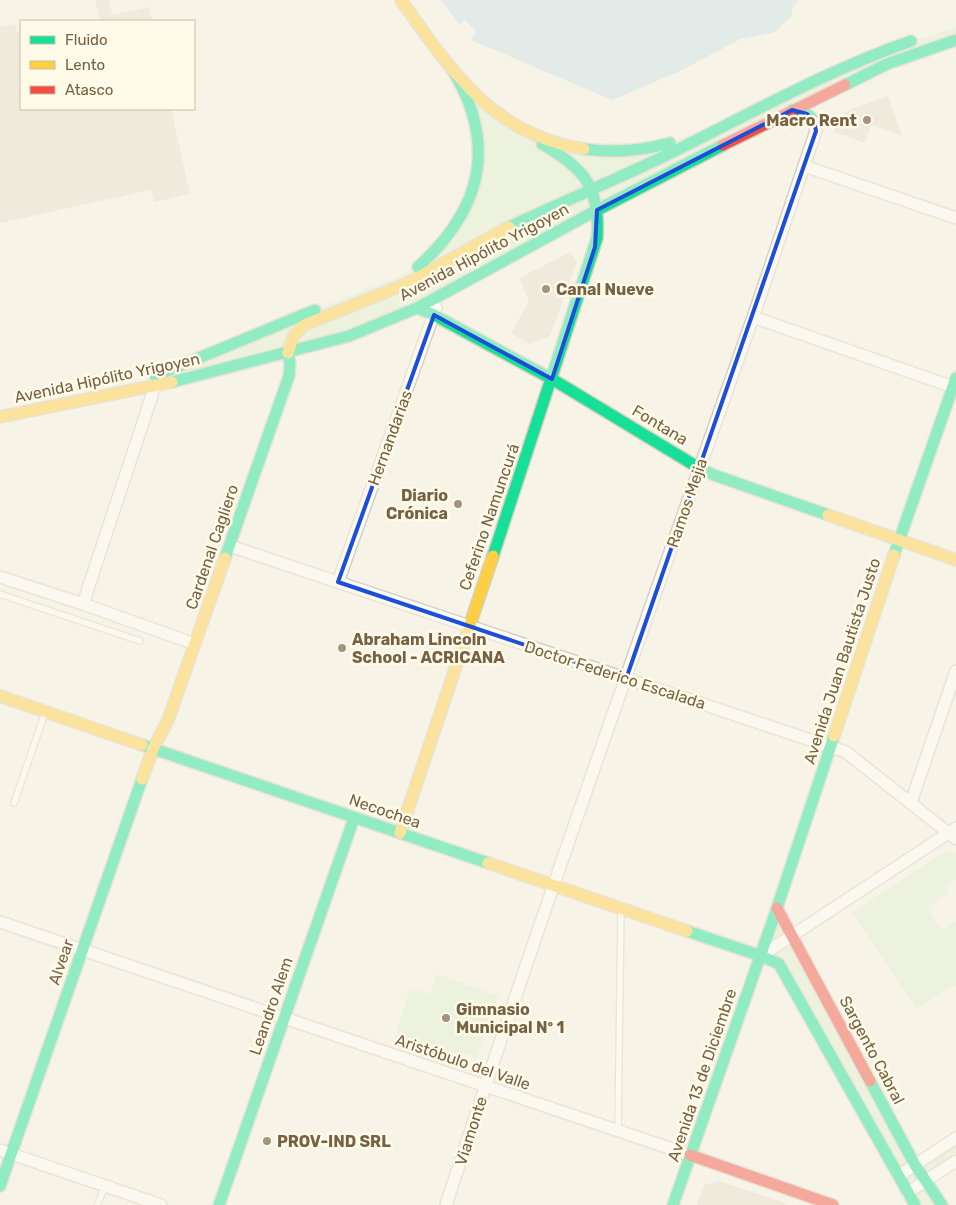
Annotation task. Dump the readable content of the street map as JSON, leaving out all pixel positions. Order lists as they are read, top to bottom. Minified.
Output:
{"streets":{"main road":["Avenida Hipólito Yrigoyen","Fontana","Ceferino Namuncurá","Cardenal Cagliero","Avenida Juan Bautista Justo","Necochea","Alvear","Leandro Alem","Sargento Cabral","Aristóbulo del Valle","Avenida 13 de Diciembre"],"street":["Hernandarias","Ramos Mejia","Doctor Federico Escalada","Viamonte"]},"crossings":[["Avenida Hipólito Yrigoyen","Fontana"],["Avenida Hipólito Yrigoyen","Hernandarias"],["Avenida Hipólito Yrigoyen","Ceferino Namuncurá"],["Avenida Hipólito Yrigoyen","Cardenal Cagliero"],["Fontana","Hernandarias"],["Fontana","Ramos Mejia"],["Fontana","Ceferino Namuncurá"],["Fontana","Avenida Juan Bautista Justo"],["Hernandarias","Doctor Federico Escalada"],["Ramos Mejia","Doctor Federico Escalada"],["Ramos Mejia","Necochea"],["Ramos Mejia","Viamonte"],["Ceferino Namuncurá","Doctor Federico Escalada"],["Ceferino Namuncurá","Necochea"],["Cardenal Cagliero","Doctor Federico Escalada"],["Cardenal Cagliero","Necochea"],["Cardenal Cagliero","Alvear"],["Avenida Juan Bautista Justo","Doctor Federico Escalada"],["Avenida Juan Bautista Justo","Necochea"],["Avenida Juan Bautista Justo","Sargento Cabral"],["Avenida Juan Bautista Justo","Avenida 13 de Diciembre"],["Necochea","Alvear"],["Necochea","Leandro Alem"],["Necochea","Avenida 13 de Diciembre"],["Necochea","Viamonte"],["Alvear","Aristóbulo del Valle"],["Leandro Alem","Aristóbulo del Valle"],["Aristóbulo del Valle","Avenida 13 de Diciembre"],["Aristóbulo del Valle","Viamonte"]],"places":["Macro Rent","Canal Nueve","Diario Crónica","Abraham Lincoln School - ACRICANA","Gimnasio Municipal Nº 1","PROV-IND SRL"],"legend":["Fluido","Lento","Atasco"]}
